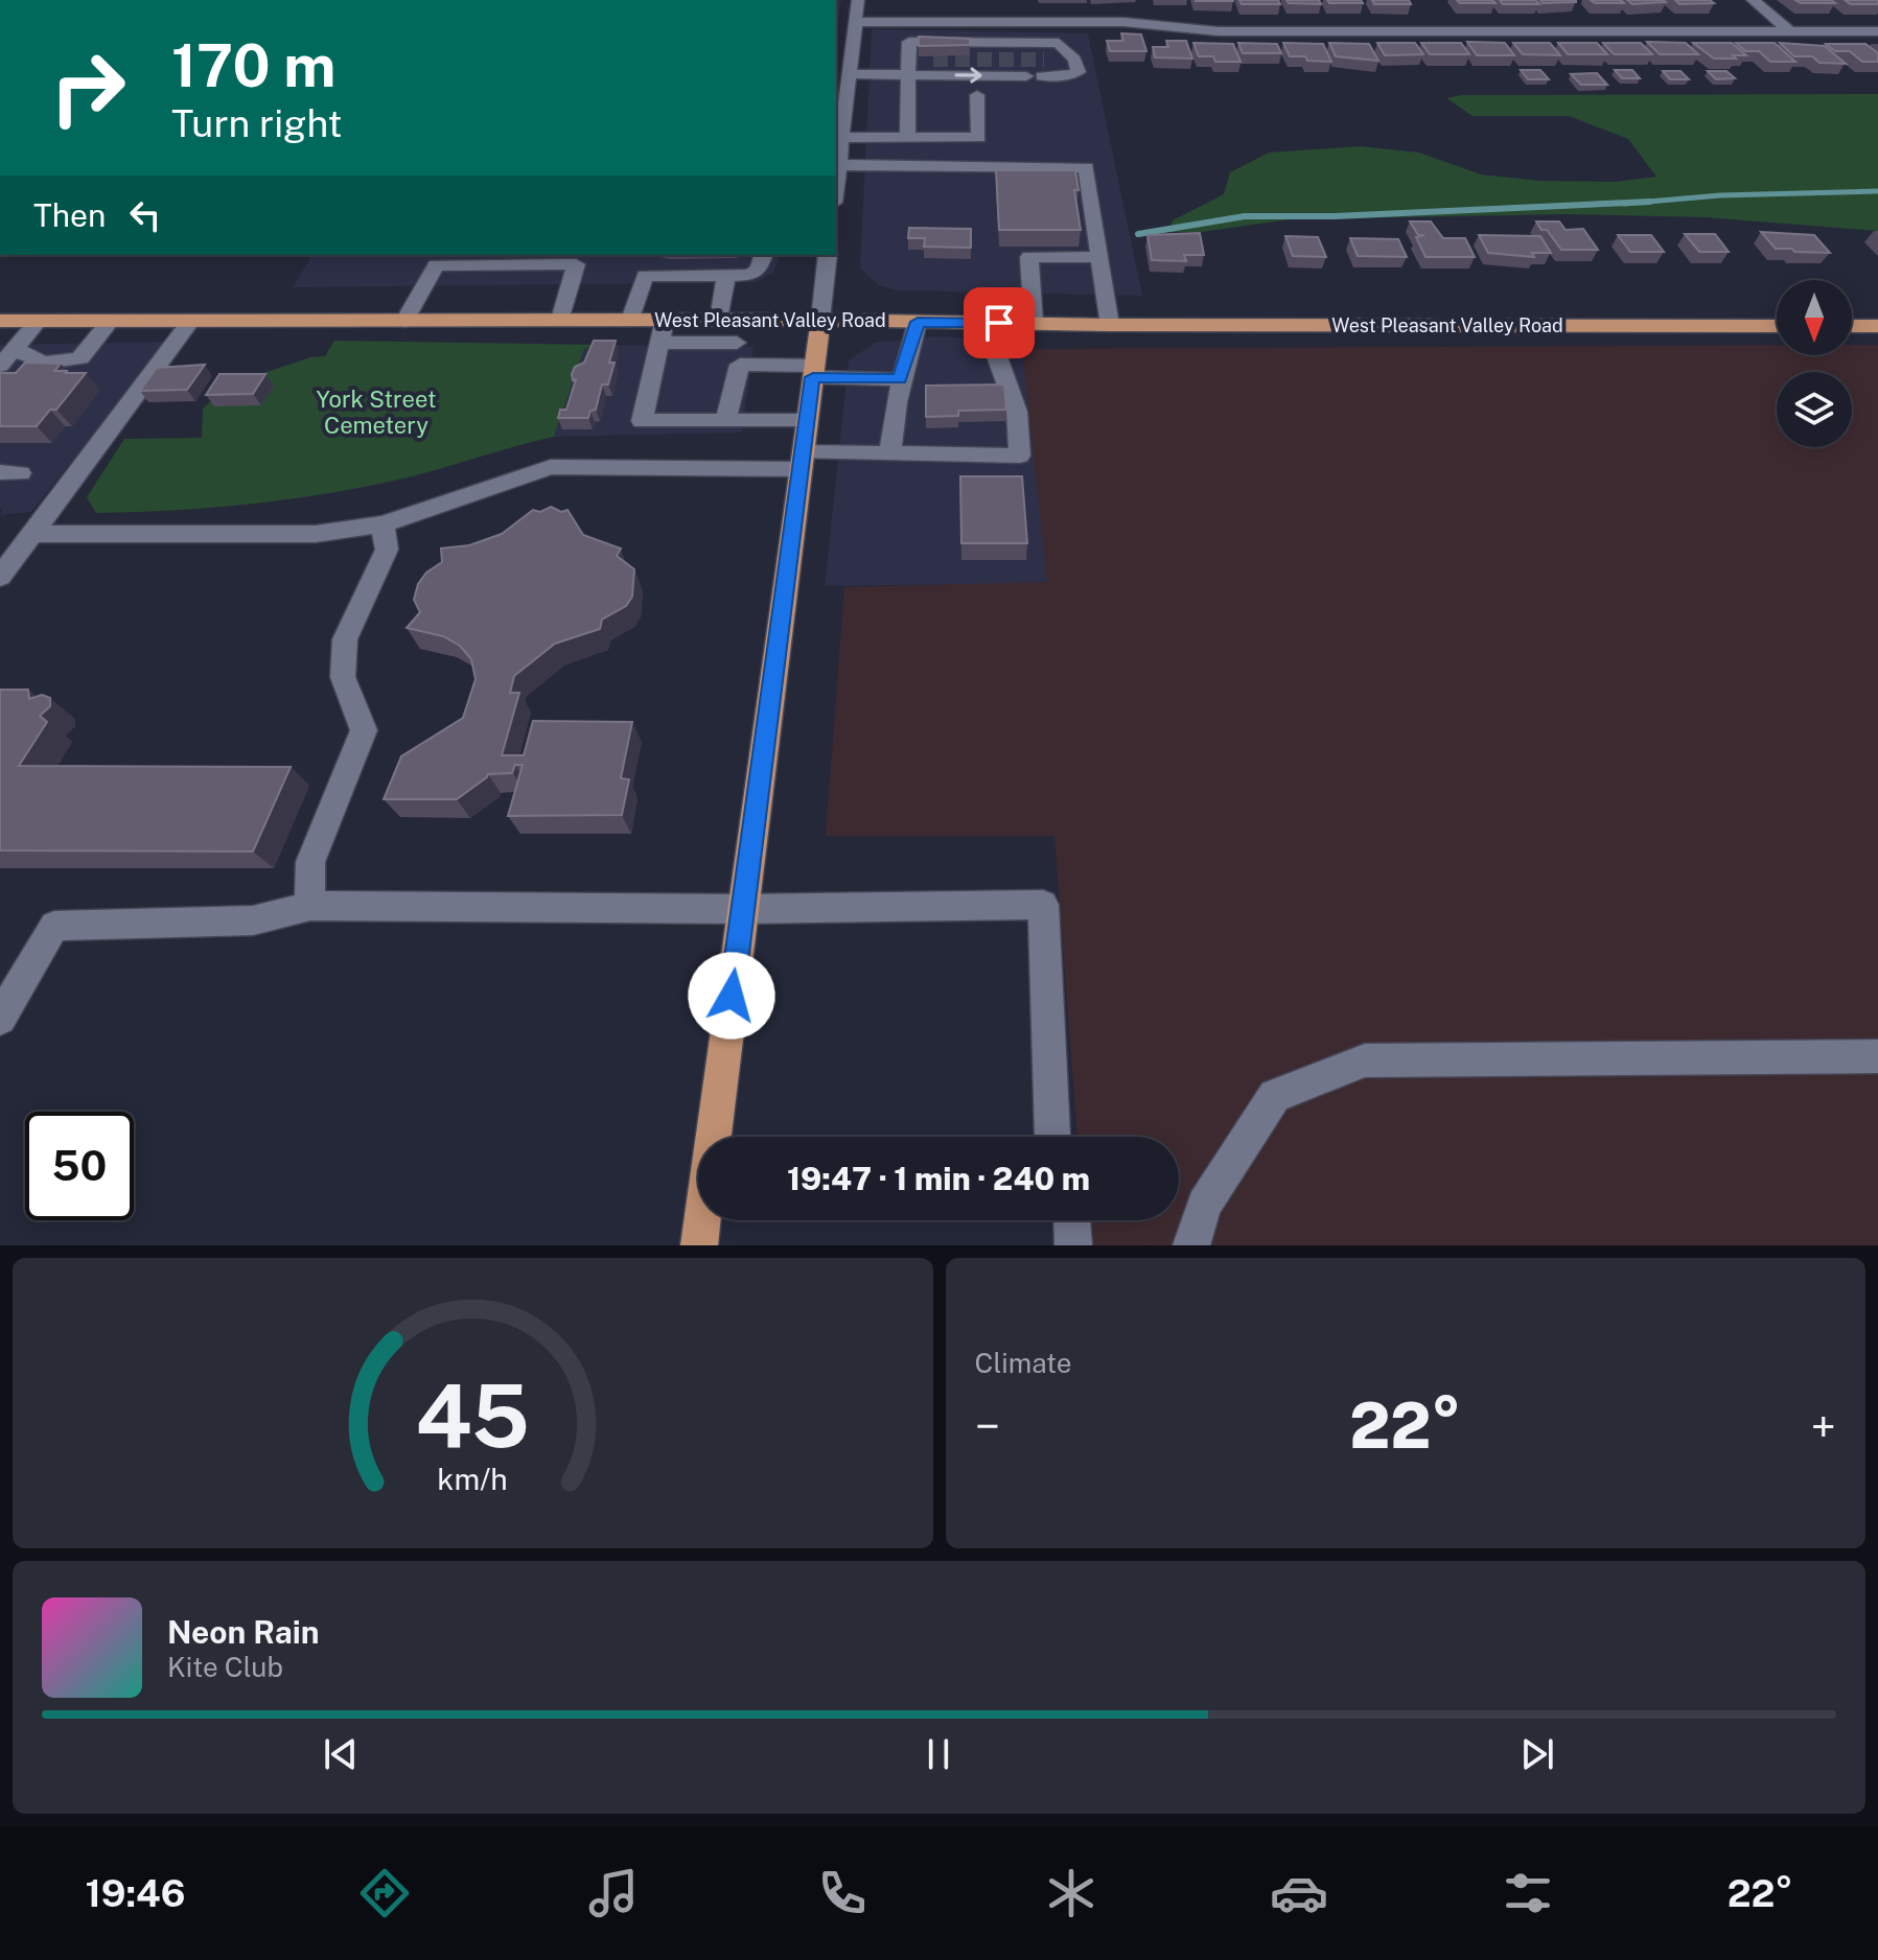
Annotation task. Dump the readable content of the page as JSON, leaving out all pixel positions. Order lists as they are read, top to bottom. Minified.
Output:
{"streets":{"main road":["West Pleasant Valley Road"]},"parks":["York Street Cemetery"],"north":"bottom","page":{"turn":["170 m","Turn right"],"then":"Then","limit":"50","trip":"19:47 · 1 min · 240 m","tile":"Climate","heat":["−","22°","+"],"song":["Neon Rain","Kite Club"],"tabs":["19:46","22°"],"gauge":["45","km/h"]}}
